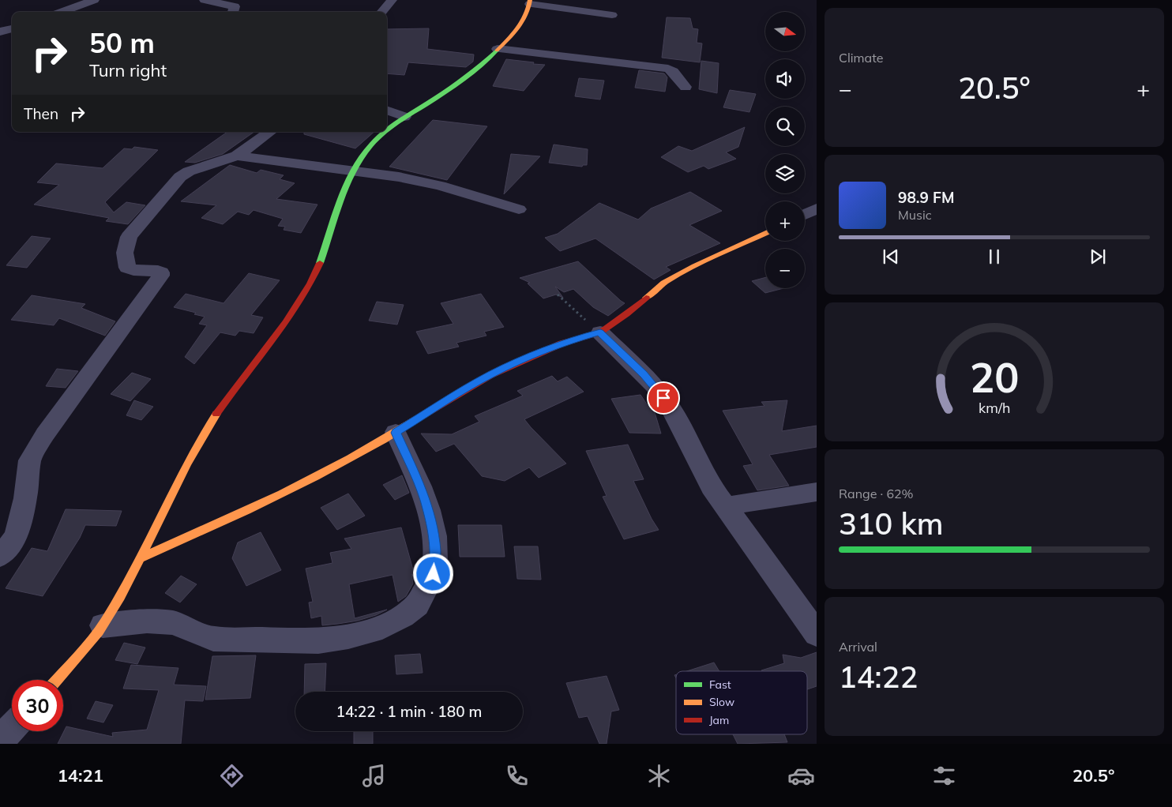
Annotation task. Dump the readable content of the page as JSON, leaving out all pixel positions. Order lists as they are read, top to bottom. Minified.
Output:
{"legend":["Fast","Slow","Jam"],"north":"right","page":{"tile":["Climate",["Range · 62%","310 km"],["Arrival","14:22"]],"map_buttons":["+","−"],"turn":["50 m","Turn right"],"heat":["−","20.5°","+"],"then":"Then","song":["98.9 FM","Music"],"limit":"30","trip":"14:22 · 1 min · 180 m","tabs":["14:21","20.5°"],"gauge":["20","km/h"]}}
